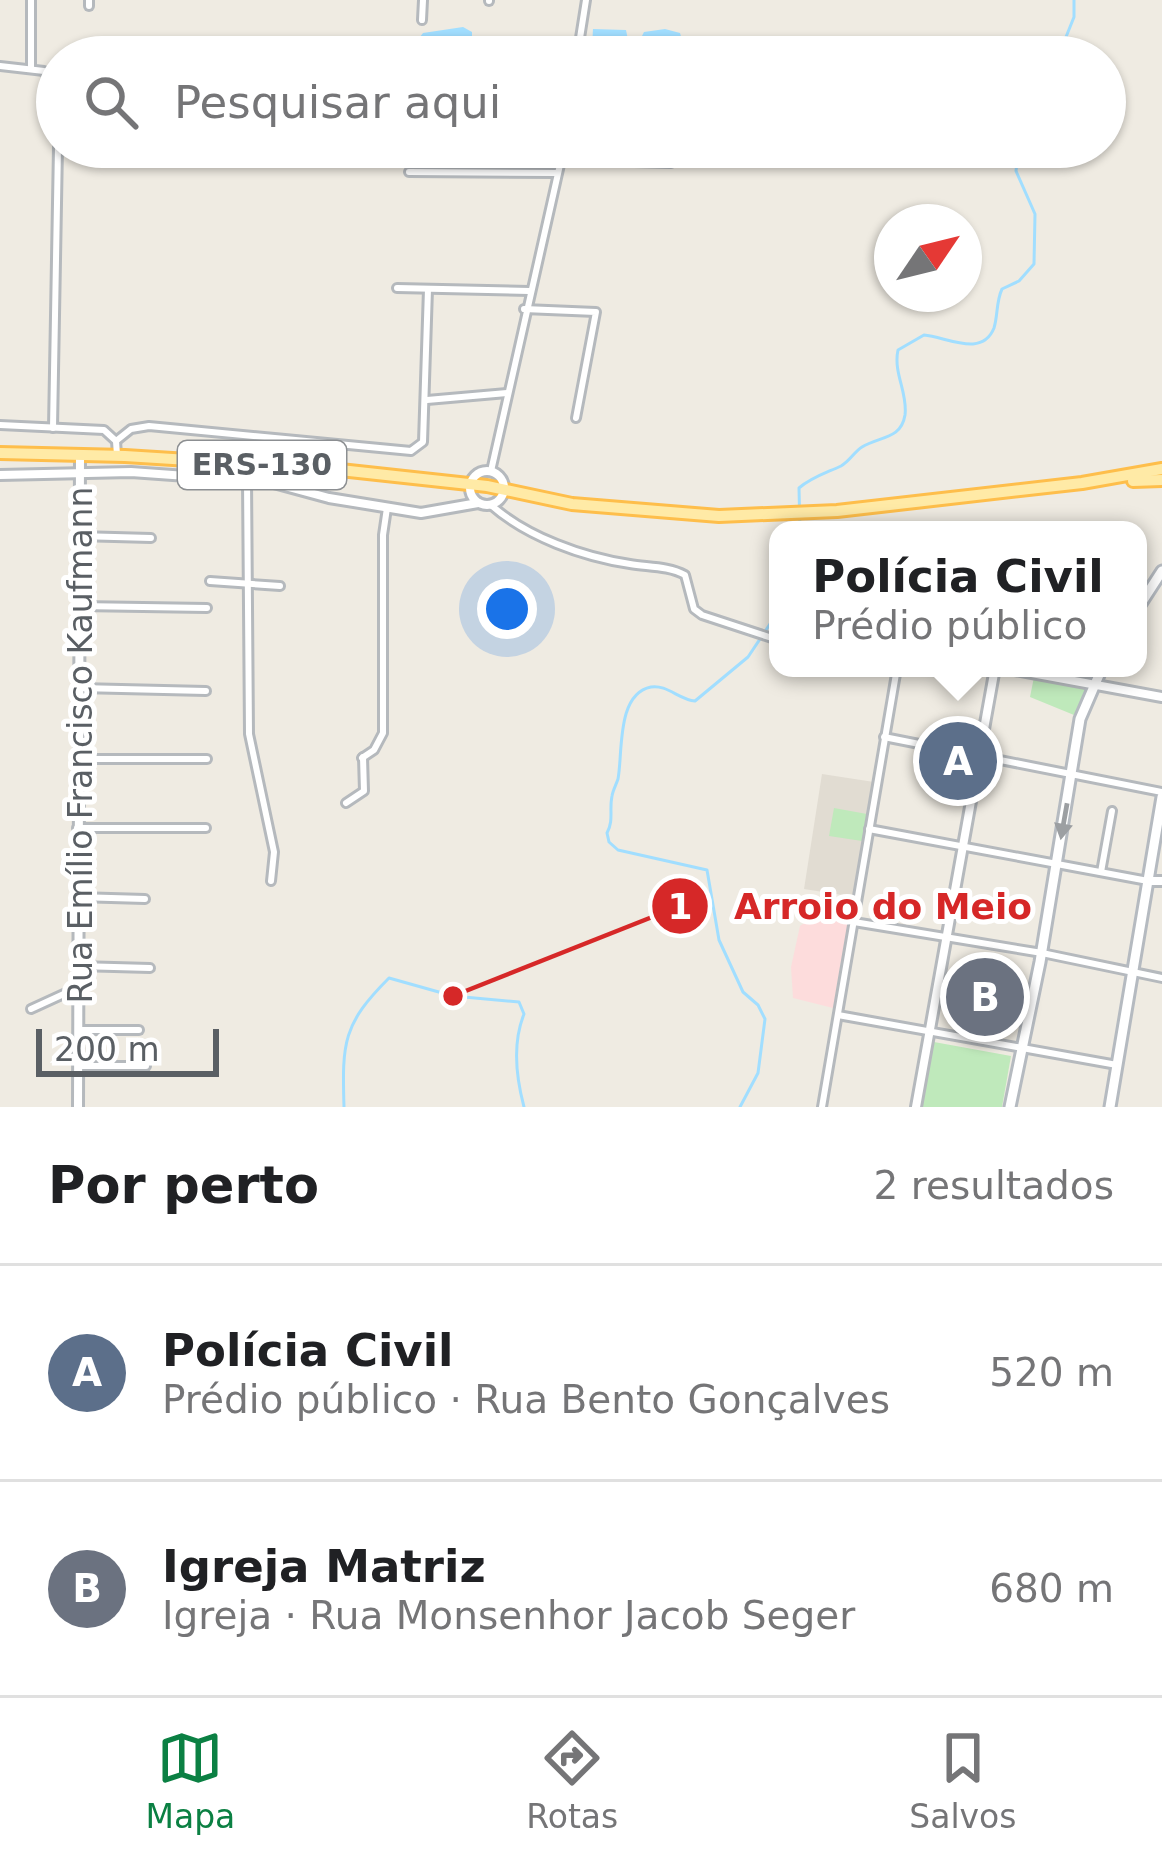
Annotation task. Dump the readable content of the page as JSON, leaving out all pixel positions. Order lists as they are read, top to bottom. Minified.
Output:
{"streets":{"main road":["ERS-130"],"street":["Rua Emílio Francisco Kaufmann"]},"crossings":[["ERS-130","Rua Emílio Francisco Kaufmann"]],"places":["Arroio do Meio"],"scale_bar":"200 m","north":"top right","page":{"search":"Pesquisar aqui","popup":["Polícia Civil","Prédio público"],"pins":["A","B"],"scale":"200 m","heading":["Por perto","2 resultados"],"list":[{"mark":"A","name":"Polícia Civil","note":"Prédio público · Rua Bento Gonçalves","value":"520 m"},{"mark":"B","name":"Igreja Matriz","note":"Igreja · Rua Monsenhor Jacob Seger","value":"680 m"}],"nav":["Mapa","Rotas","Salvos"]}}
